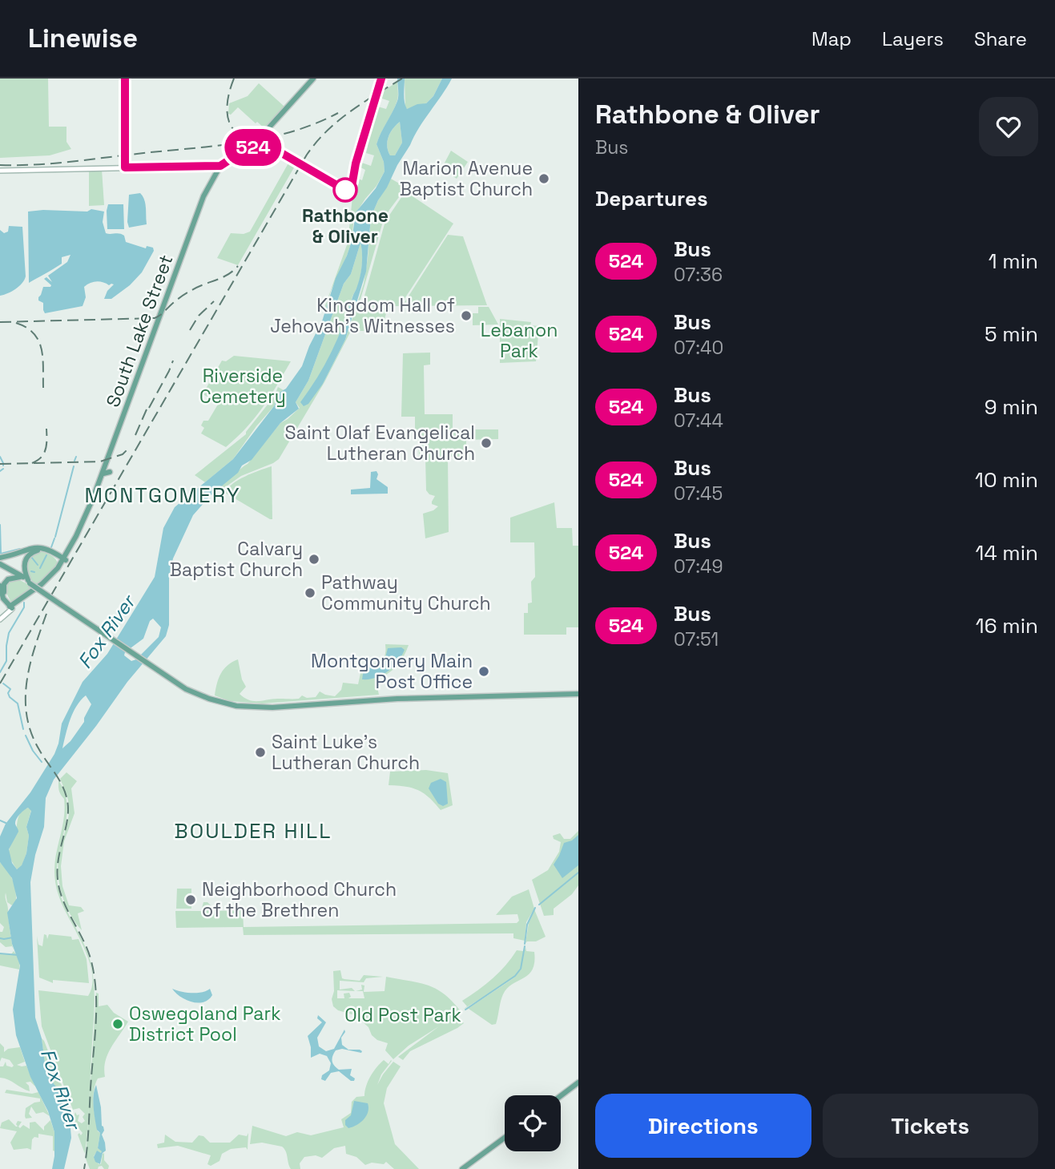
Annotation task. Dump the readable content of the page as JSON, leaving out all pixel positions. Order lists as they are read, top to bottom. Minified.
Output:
{"streets":{"main road":["South Lake Street"]},"districts":["MONTGOMERY","BOULDER HILL"],"water":["Fox River"],"parks":["Lebanon Park","Riverside Cemetery","Old Post Park"],"places":["Marion Avenue Baptist Church","Rathbone & Oliver","Kingdom Hall of Jehovah's Witnesses","Saint Olaf Evangelical Lutheran Church","Calvary Baptist Church","Pathway Community Church","Montgomery Main Post Office","Saint Luke's Lutheran Church","Neighborhood Church of the Brethren","Oswegoland Park District Pool"],"lines":["bus line 524"],"page":{"header":"Linewise","nav":["Map","Layers","Share"],"on_map":"524","heading":[["Rathbone & Oliver","Bus"],"Departures"],"list":[{"mark":"524","name":"Bus","note":"07:36","value":"1 min"},{"mark":"524","name":"Bus","note":"07:40","value":"5 min"},{"mark":"524","name":"Bus","note":"07:44","value":"9 min"},{"mark":"524","name":"Bus","note":"07:45","value":"10 min"},{"mark":"524","name":"Bus","note":"07:49","value":"14 min"},{"mark":"524","name":"Bus","note":"07:51","value":"16 min"}],"buttons":["Directions","Tickets"]}}
